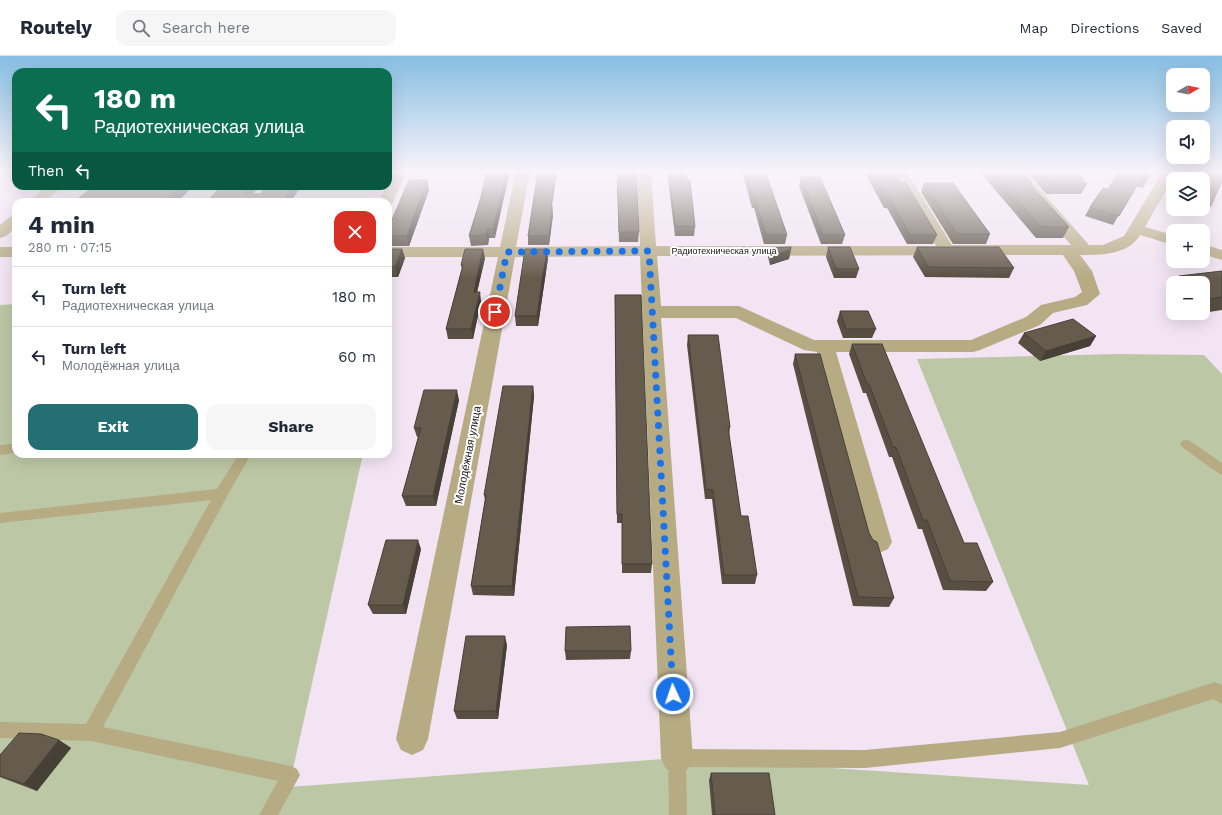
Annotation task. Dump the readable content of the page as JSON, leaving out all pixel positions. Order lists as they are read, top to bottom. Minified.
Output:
{"streets":{"street":["Радиотехническая улица","Молодёжная улица"]},"crossings":[["Радиотехническая улица","Молодёжная улица"]],"north":"right","page":{"header":"Routely","search":"Search here","nav":["Map","Directions","Saved"],"map_buttons":["+","−"],"turn":["180 m","Радиотехническая улица"],"then":"Then","heading":["4 min","280 m · 07:15"],"list":[{"name":"Turn left","note":"Радиотехническая улица","value":"180 m"},{"name":"Turn left","note":"Молодёжная улица","value":"60 m"}],"buttons":["Exit","Share"]}}
